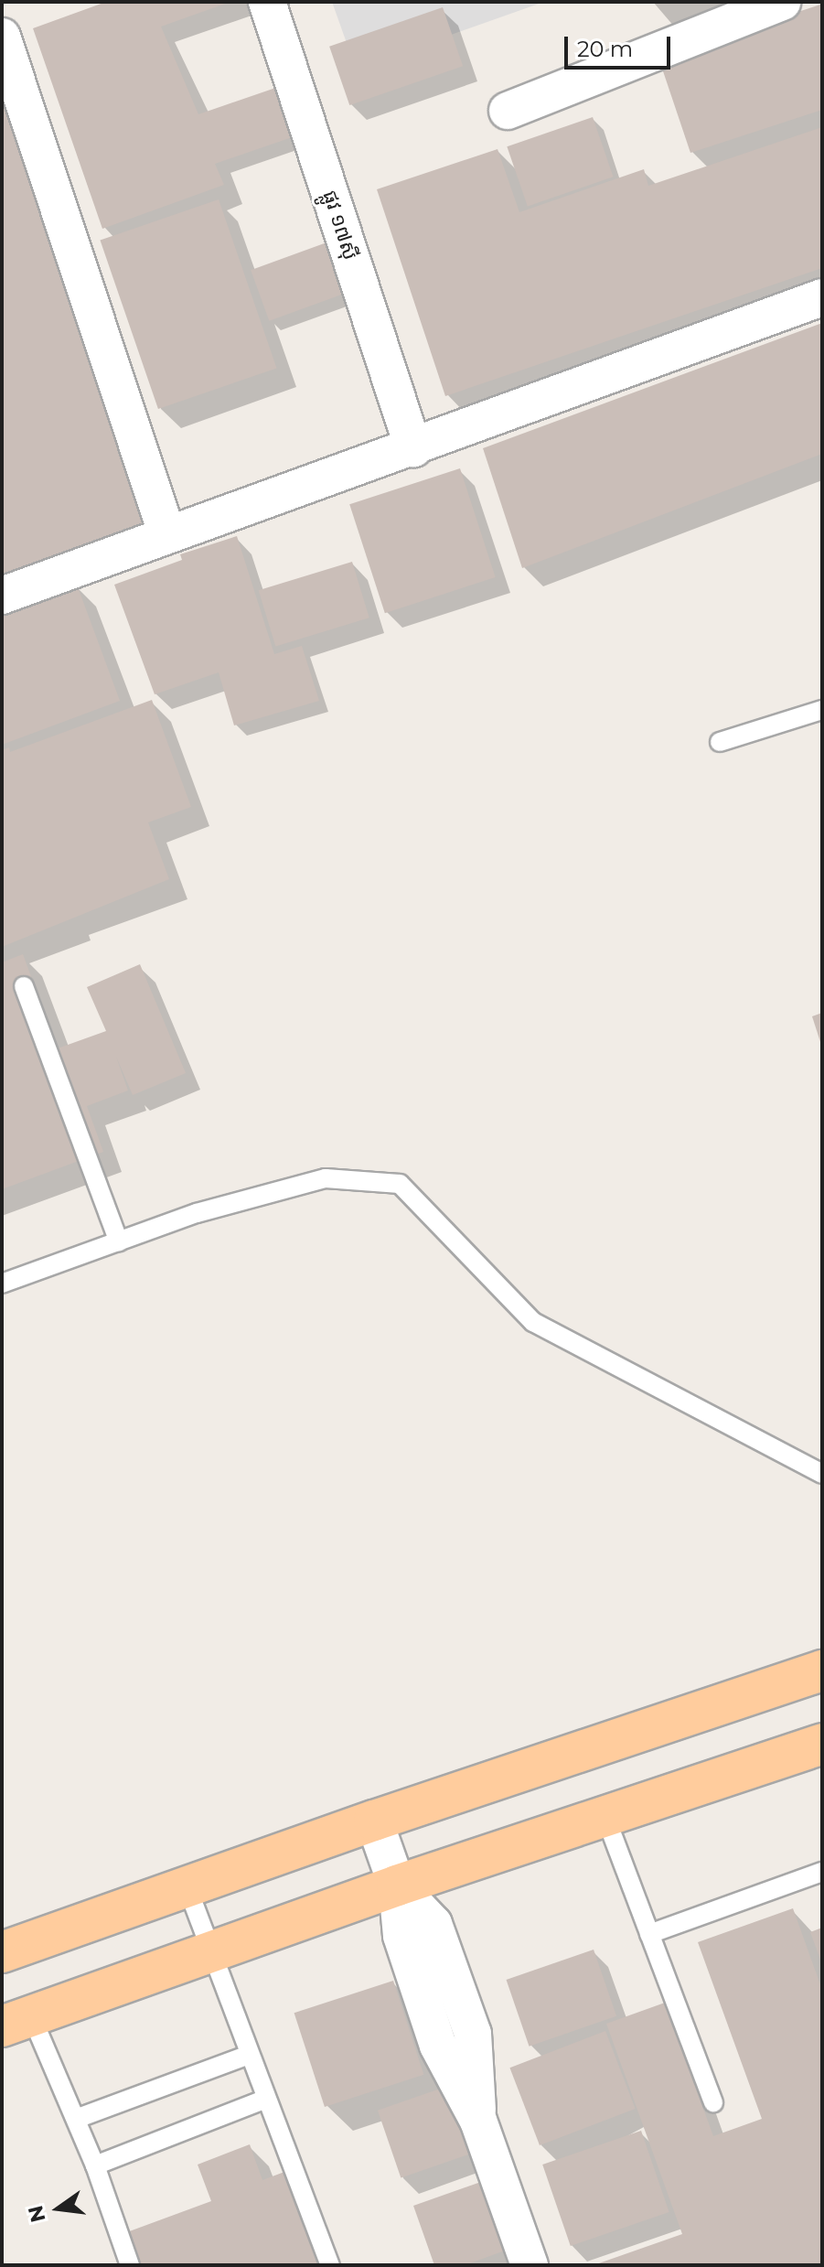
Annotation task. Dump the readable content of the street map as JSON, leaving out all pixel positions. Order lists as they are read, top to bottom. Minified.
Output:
{"streets":{"street":["ផ្លូវ ១៧ស៊ី"]},"scale_bar":"20 m","north":"left"}
